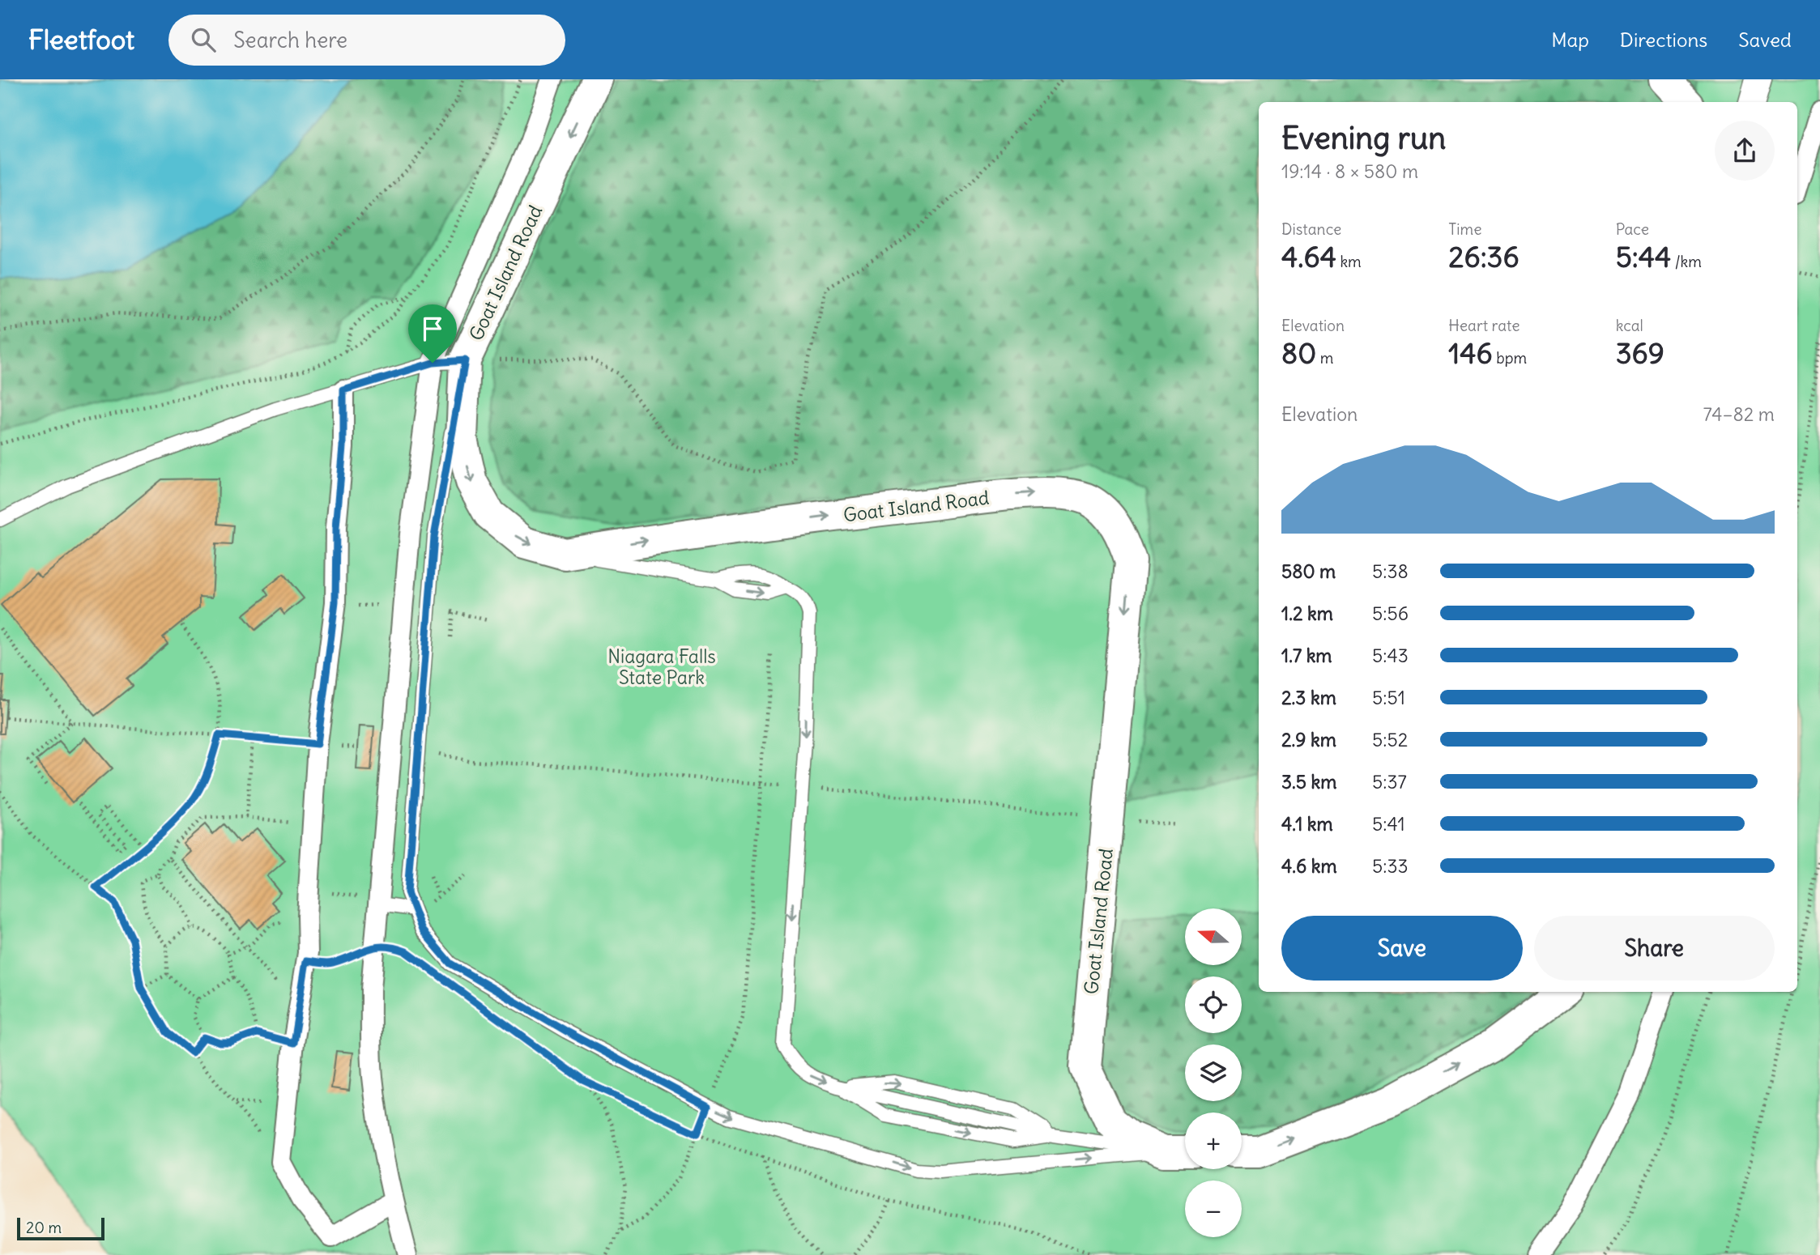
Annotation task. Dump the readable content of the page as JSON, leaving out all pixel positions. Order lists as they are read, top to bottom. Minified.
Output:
{"streets":{"street":["Goat Island Road"]},"parks":["Niagara Falls State Park"],"scale_bar":"20 m","north":"left","page":{"header":"Fleetfoot","search":"Search here","nav":["Map","Directions","Saved"],"heading":["Evening run","19:14 · 8 × 580 m"],"stats":[["Distance","4.64 km"],["Time","26:36"],["Pace","5:44 /km"],["Elevation","80 m"],["Heart rate","146 bpm"],["kcal","369"]],"chart":["Elevation","74–82 m"],"list":[{"name":"580 m","note":"5:38"},{"name":"1.2 km","note":"5:56"},{"name":"1.7 km","note":"5:43"},{"name":"2.3 km","note":"5:51"},{"name":"2.9 km","note":"5:52"},{"name":"3.5 km","note":"5:37"},{"name":"4.1 km","note":"5:41"},{"name":"4.6 km","note":"5:33"}],"buttons":["Save","Share"],"map_buttons":["+","−"],"scale":"20 m"}}
